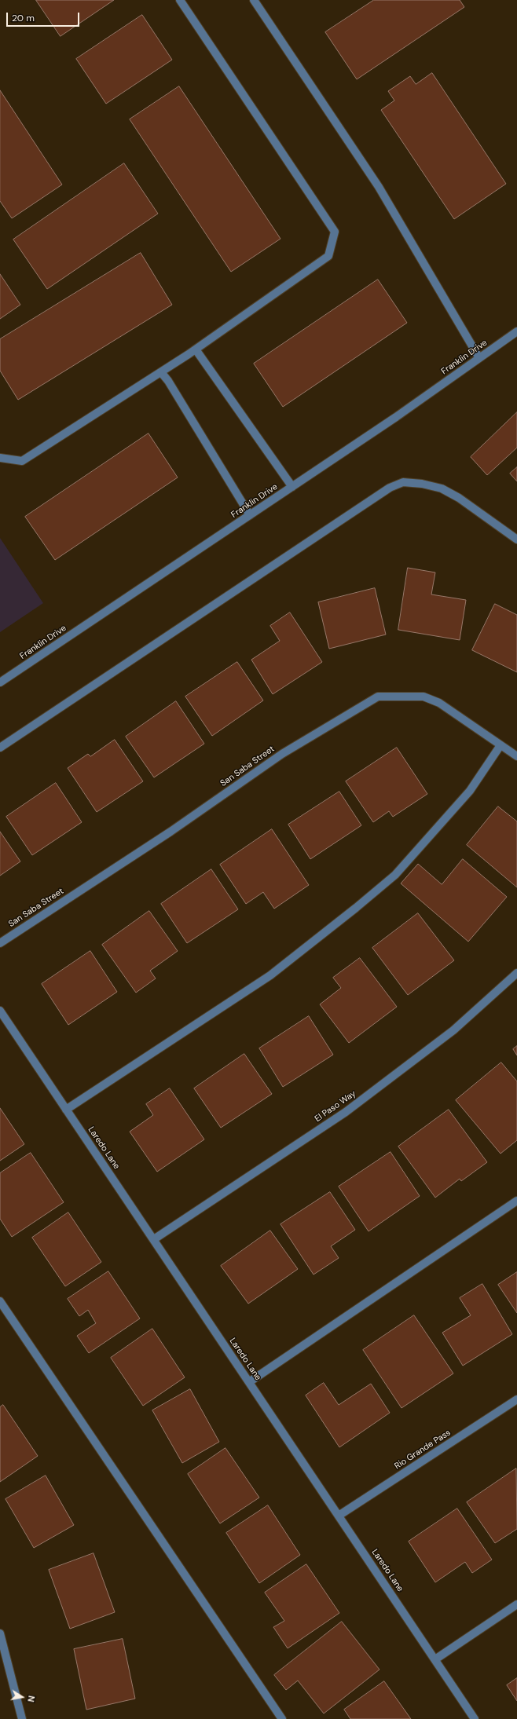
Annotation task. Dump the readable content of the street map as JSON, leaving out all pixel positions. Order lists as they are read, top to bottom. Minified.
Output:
{"streets":{"street":["Franklin Drive","San Saba Street","El Paso Way","Laredo Lane","Rio Grande Pass"]},"crossings":[["El Paso Way","Laredo Lane"],["Laredo Lane","Rio Grande Pass"]],"scale_bar":"20 m","north":"right"}
